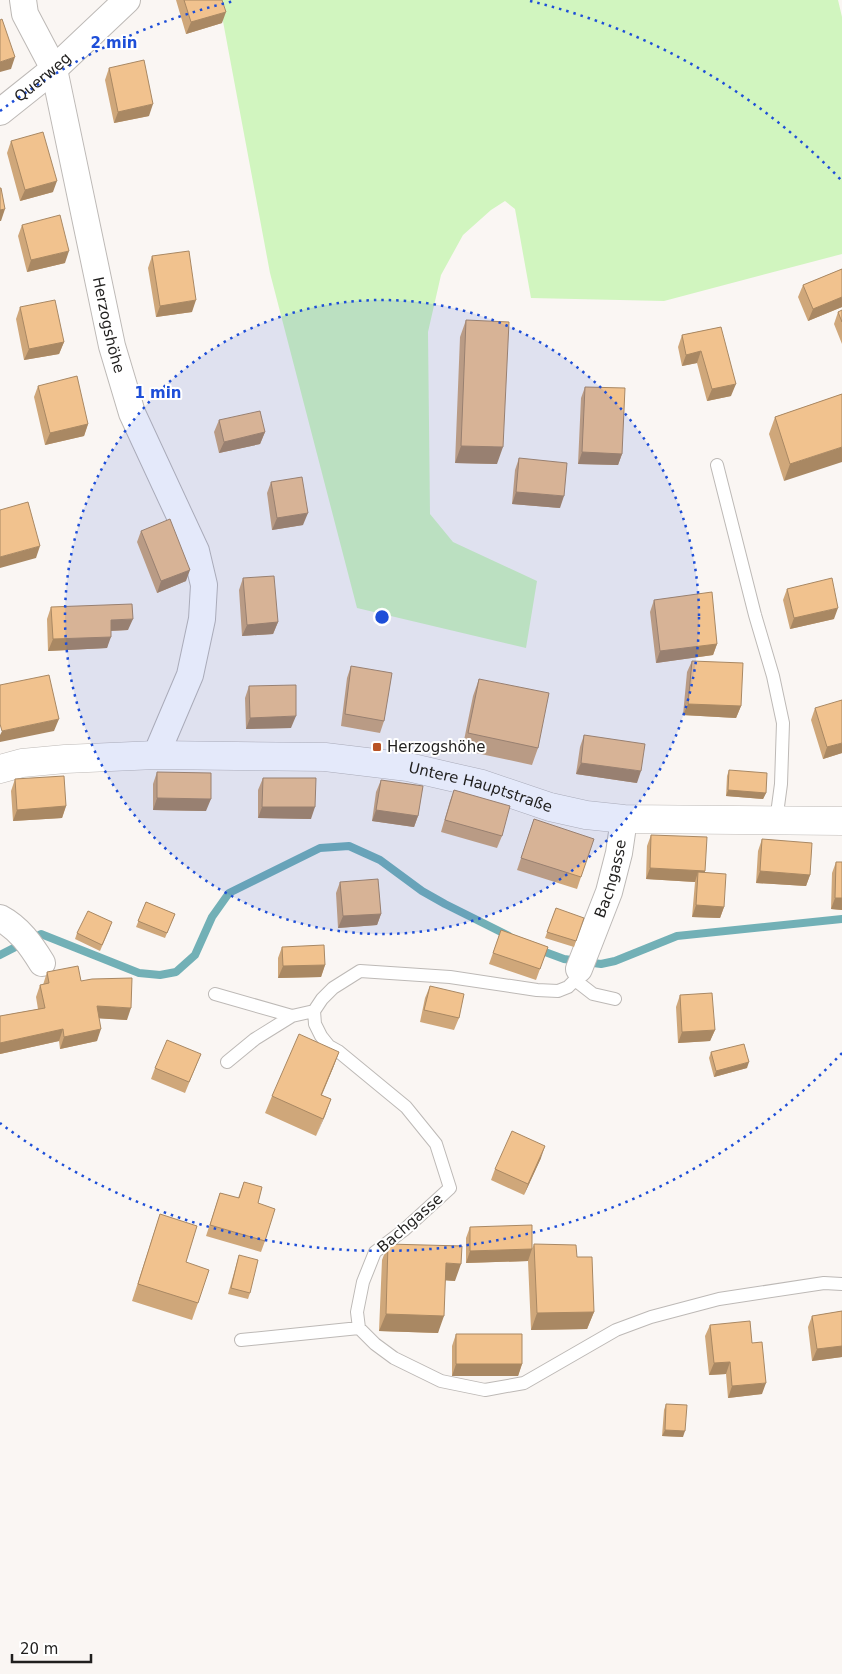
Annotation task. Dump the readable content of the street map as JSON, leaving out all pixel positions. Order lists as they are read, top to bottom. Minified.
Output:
{"streets":{"street":["Querweg","Herzogshöhe","Untere Hauptstraße","Bachgasse"]},"crossings":[["Querweg","Herzogshöhe"],["Herzogshöhe","Untere Hauptstraße"],["Untere Hauptstraße","Bachgasse"]],"places":{"transit":["Herzogshöhe"]},"scale_bar":"20 m","rings":["2 min","1 min"]}
